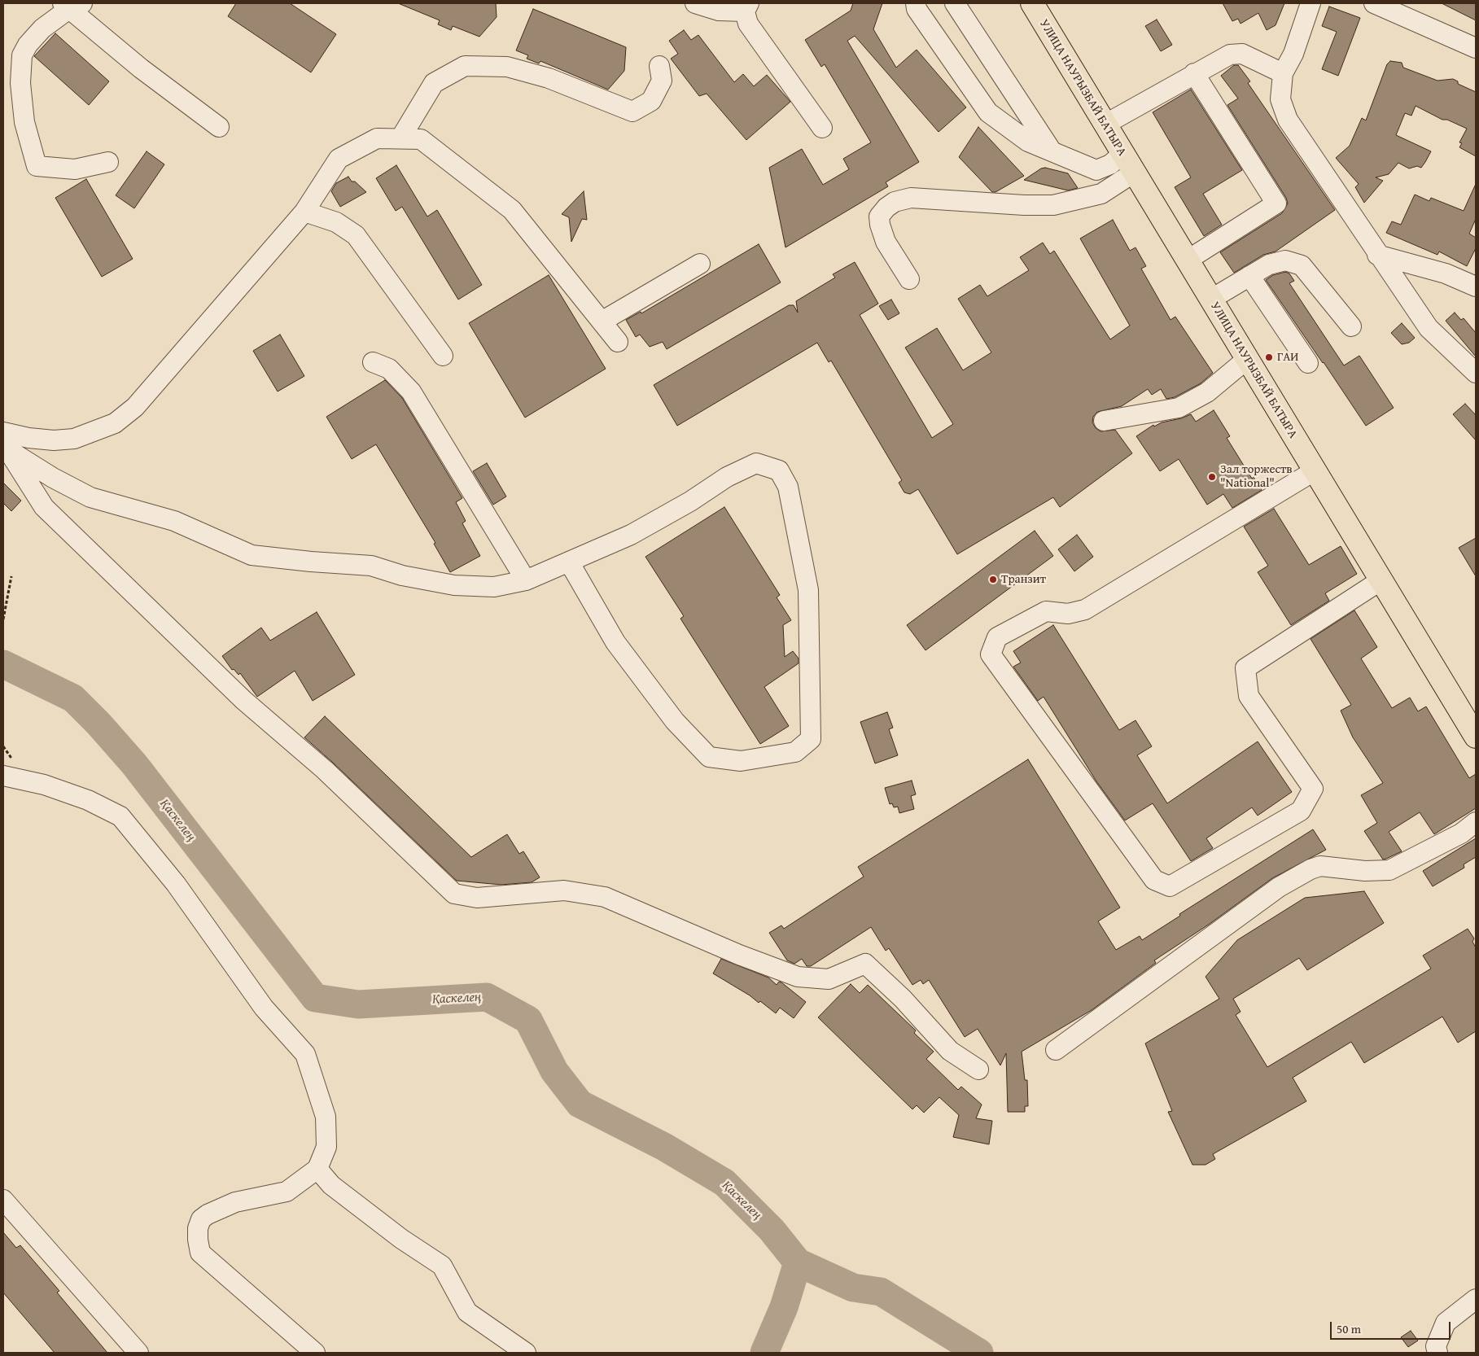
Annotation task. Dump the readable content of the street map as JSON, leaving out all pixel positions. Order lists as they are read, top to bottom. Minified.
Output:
{"streets":{"main road":["УЛИЦА НАУРЫЗБАЙ БАТЫРА"]},"water":["Қаскелең"],"places":["ГАИ","Зал торжеств \"National\"","Транзит"],"scale_bar":"50 m"}
